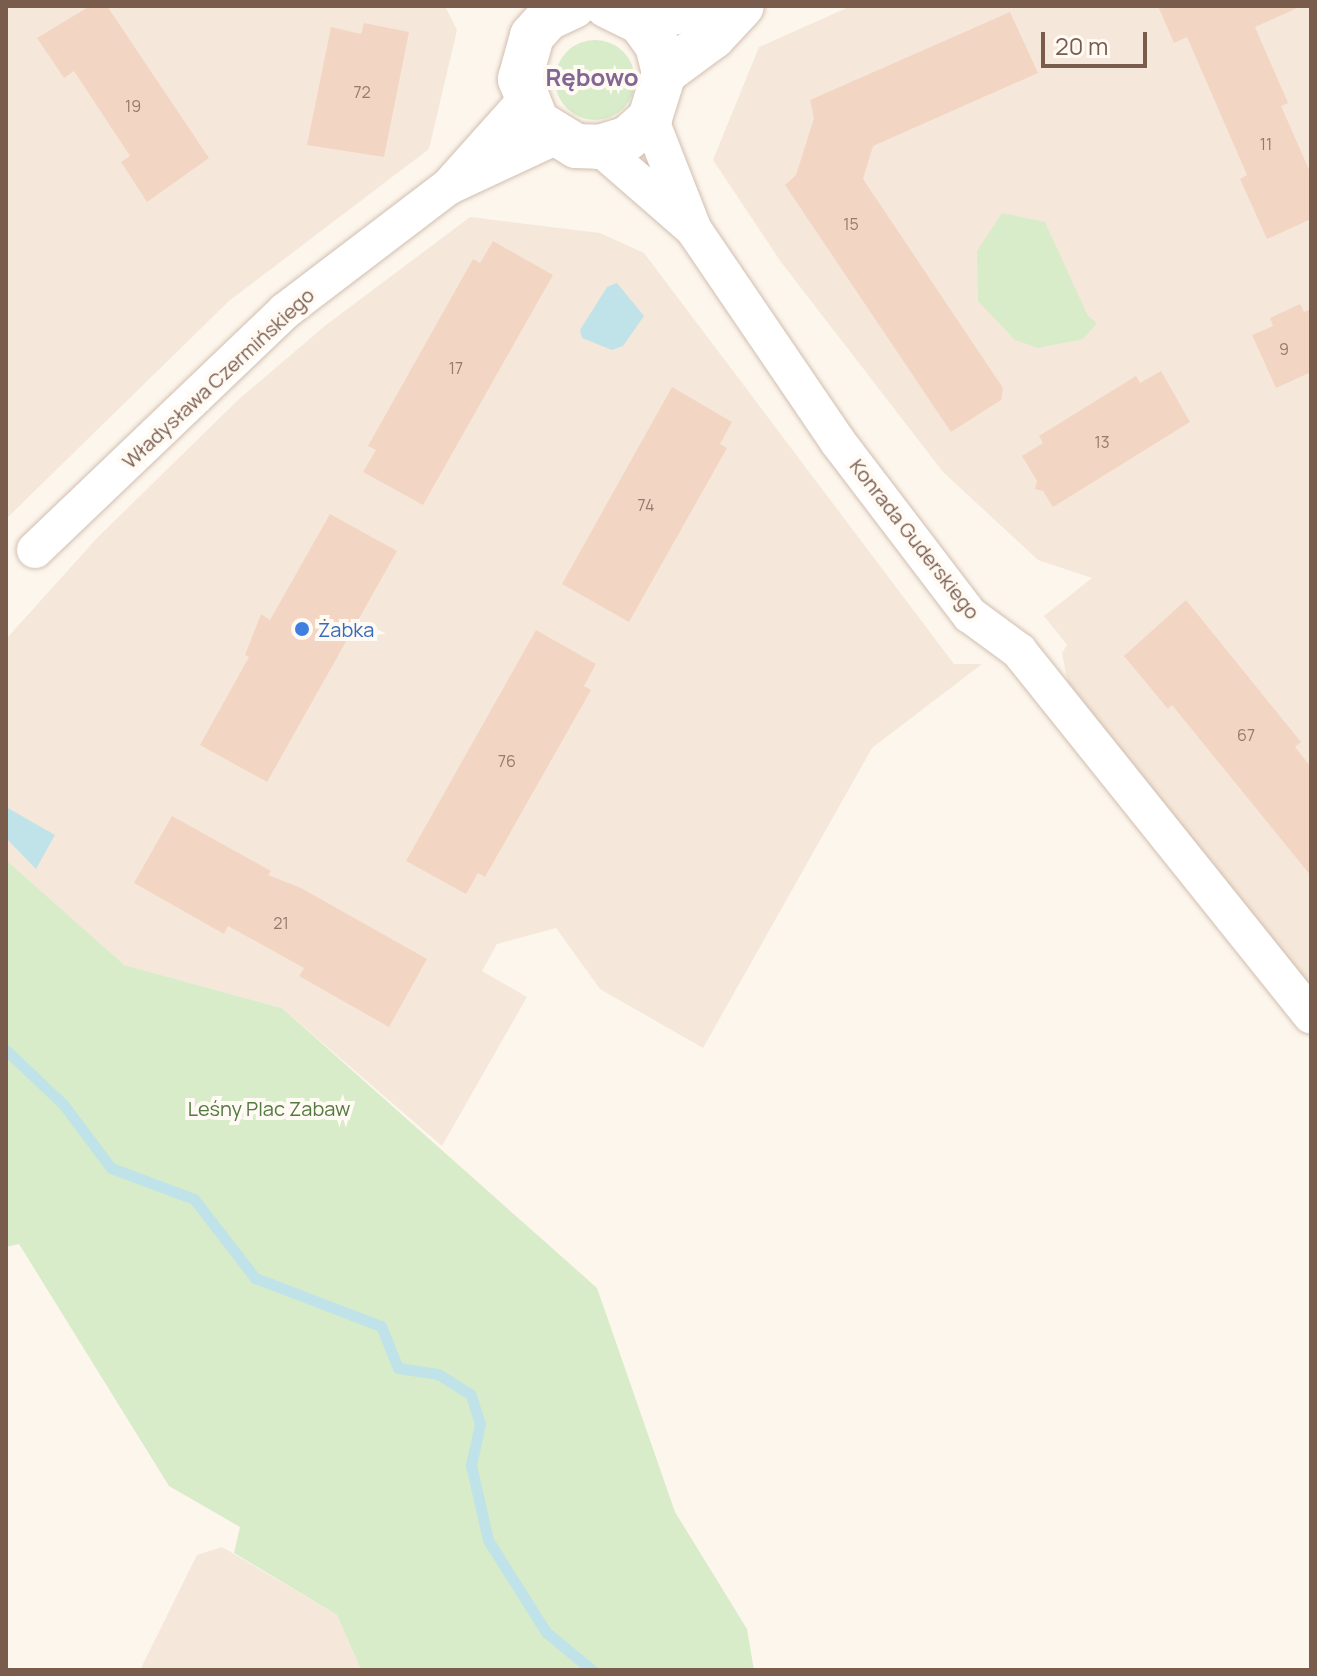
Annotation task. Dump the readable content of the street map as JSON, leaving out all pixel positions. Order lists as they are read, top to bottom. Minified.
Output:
{"streets":{"street":["Władysława Czermińskiego","Konrada Guderskiego"]},"districts":["Rębowo"],"parks":["Leśny Plac Zabaw"],"places":["Żabka"],"house_numbers":["72","19","11","15","9","17","13","74","67","76","21"],"scale_bar":"20 m"}
